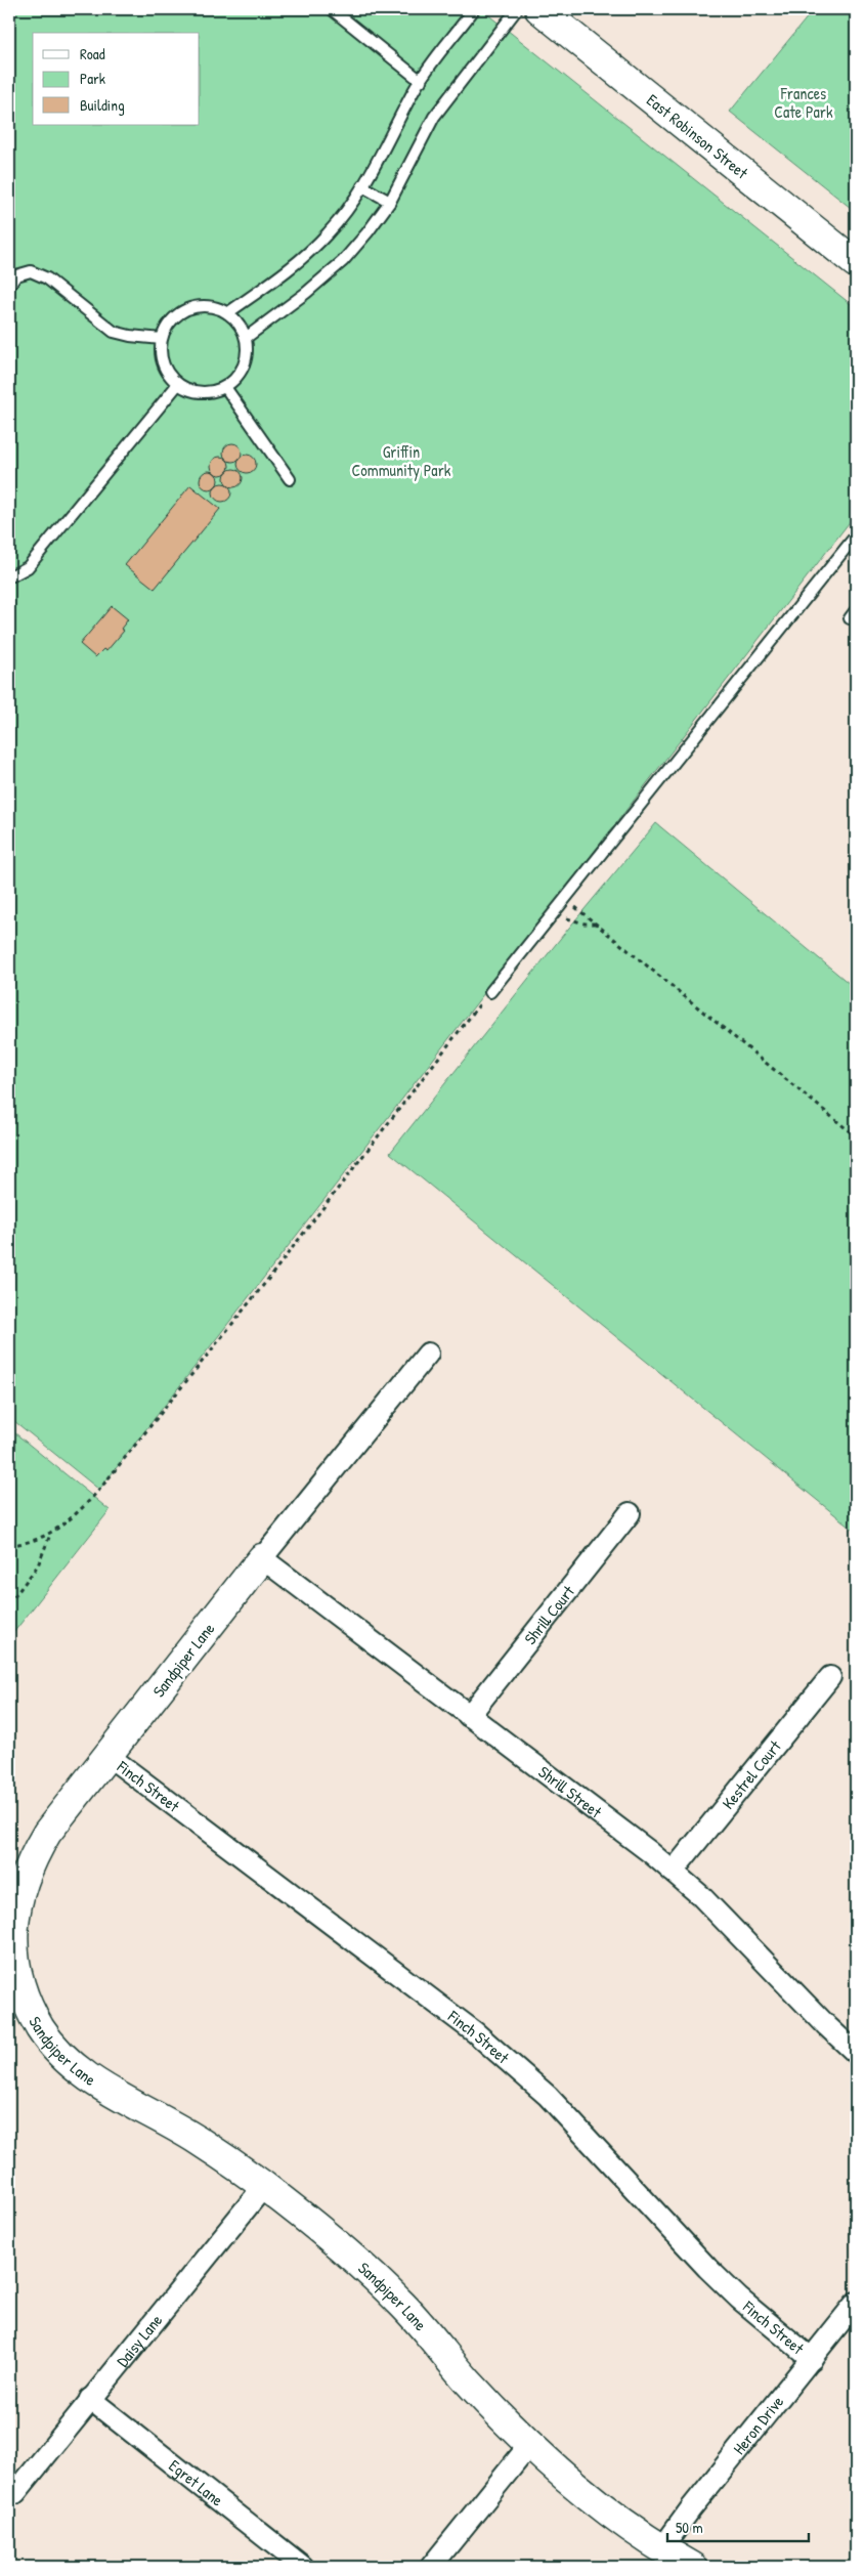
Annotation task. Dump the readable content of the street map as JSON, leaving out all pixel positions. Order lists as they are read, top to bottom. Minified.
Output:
{"streets":{"street":["East Robinson Street","Shrill Court","Sandpiper Lane","Kestrel Court","Finch Street","Shrill Street","Daisy Lane","Heron Drive","Egret Lane"]},"crossings":[["Shrill Court","Shrill Street"],["Sandpiper Lane","Finch Street"],["Sandpiper Lane","Shrill Street"],["Sandpiper Lane","Daisy Lane"],["Sandpiper Lane","Heron Drive"],["Kestrel Court","Shrill Street"],["Finch Street","Heron Drive"],["Daisy Lane","Egret Lane"]],"parks":["Frances Cate Park","Griffin Community Park"],"legend":["Road","Park","Building"],"scale_bar":"50 m"}
